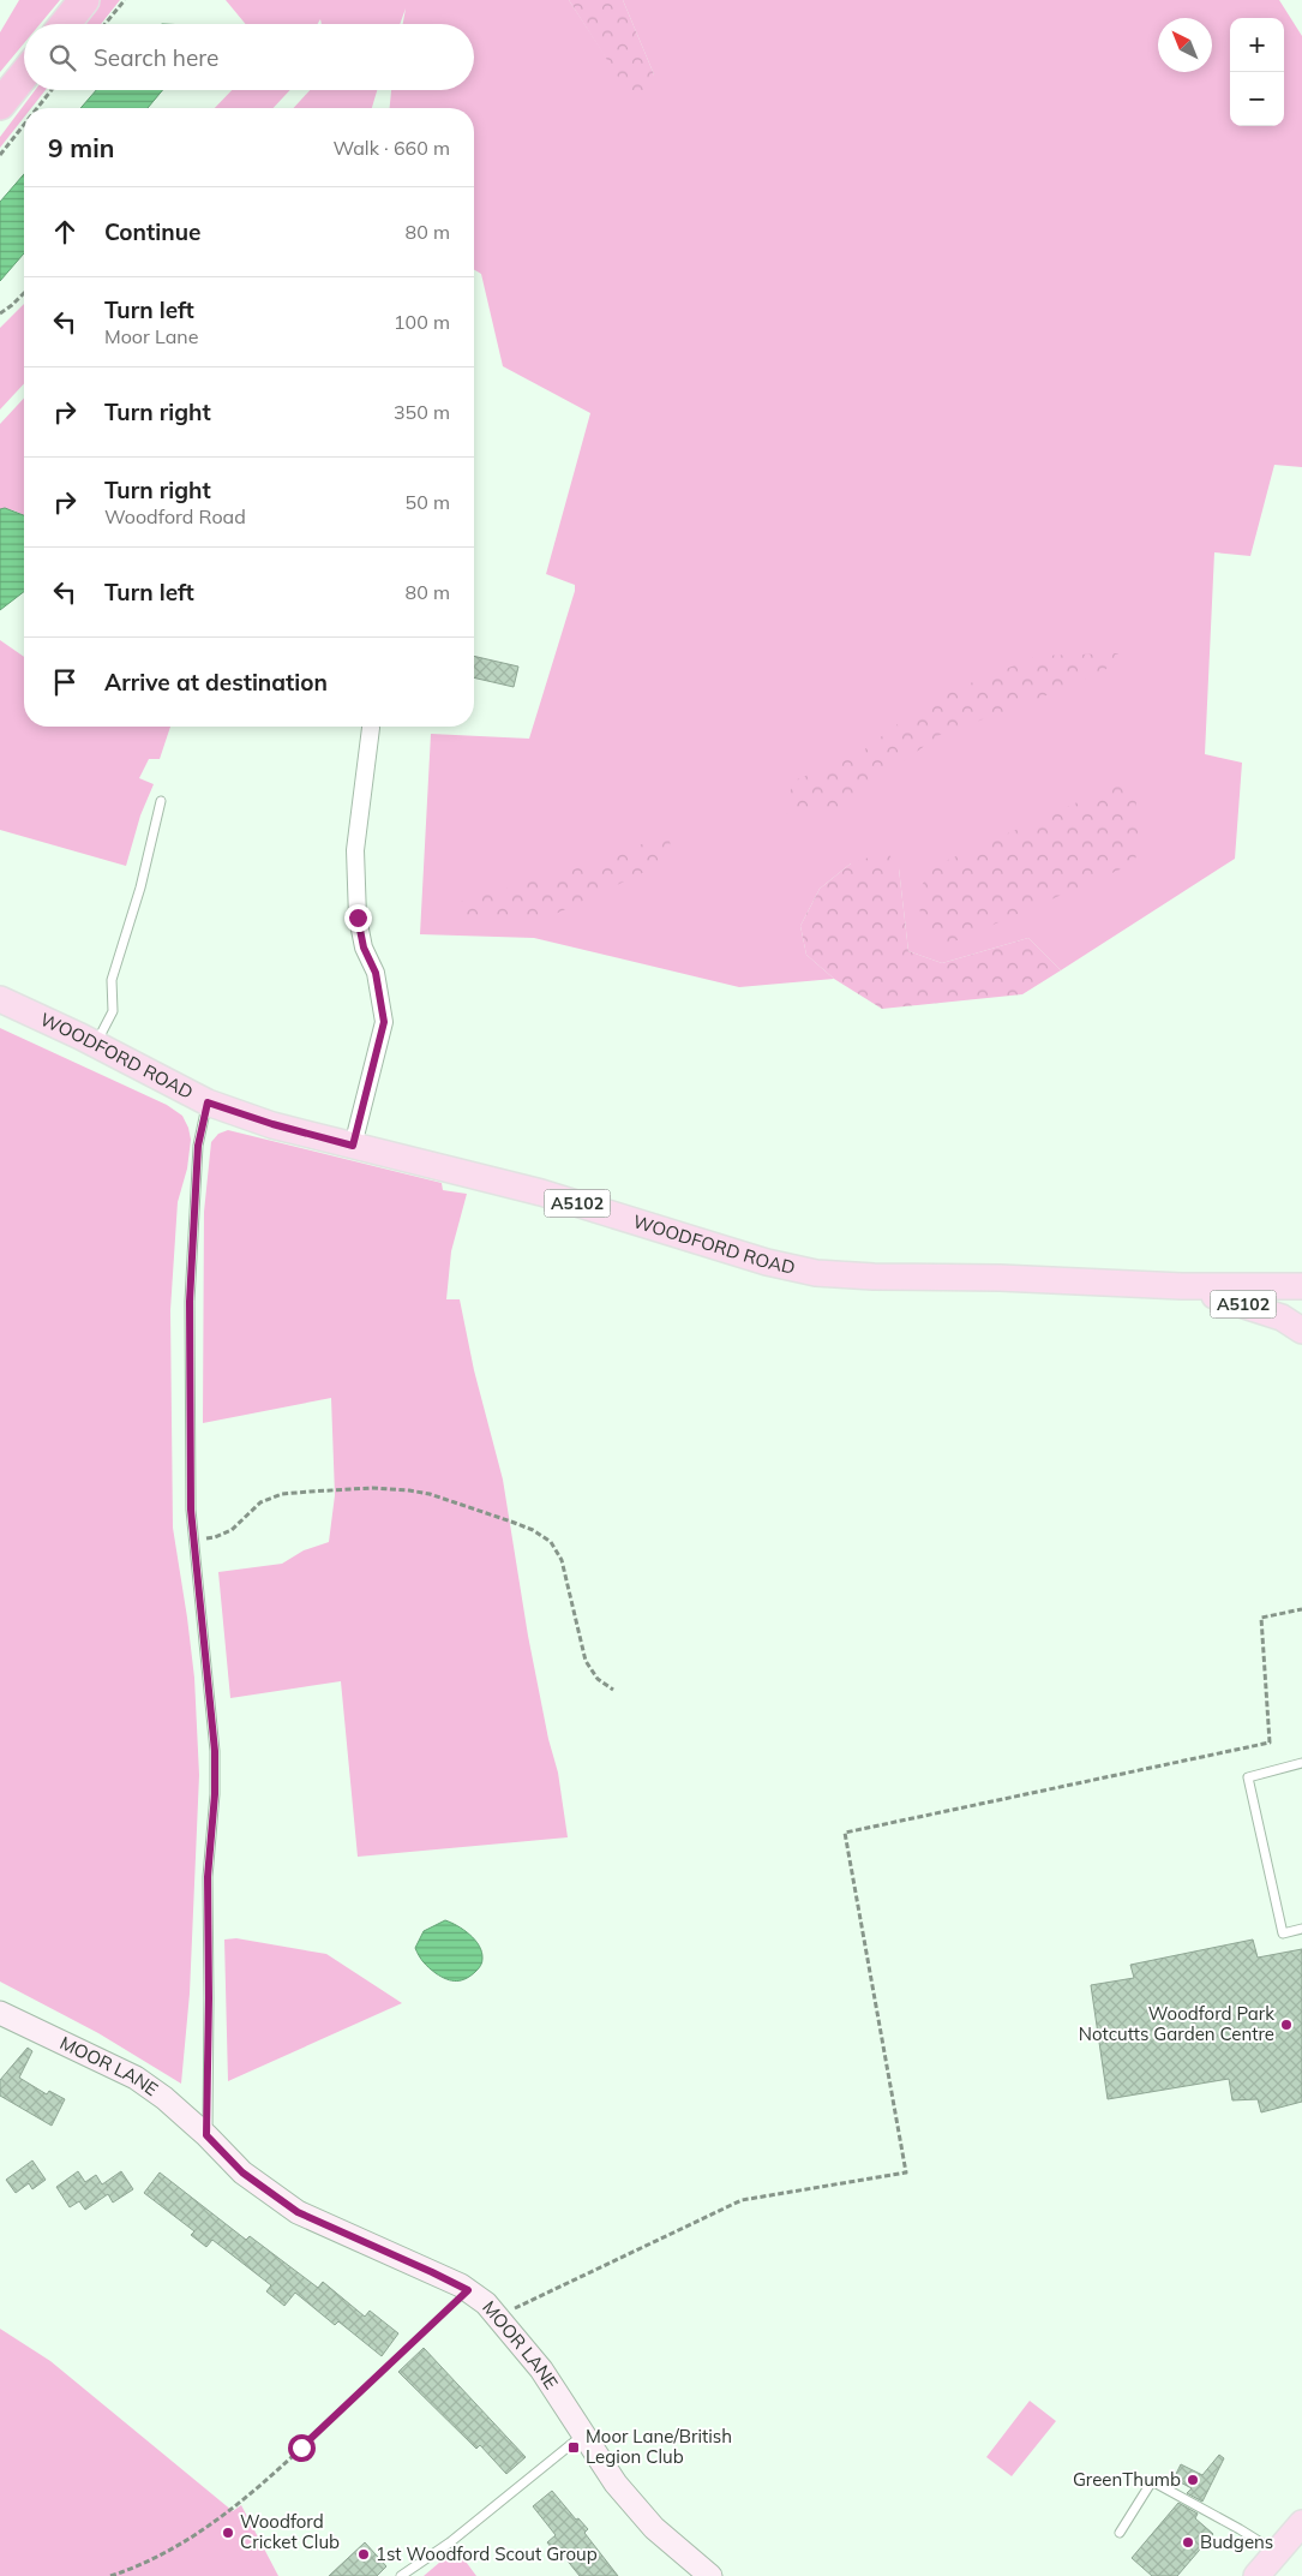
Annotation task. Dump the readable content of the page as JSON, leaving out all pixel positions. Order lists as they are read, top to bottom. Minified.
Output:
{"streets":{"main road":["WOODFORD ROAD","A5102"],"street":["MOOR LANE"]},"places":{"other":["Woodford Park Notcutts Garden Centre","GreenThumb","Woodford Cricket Club","Budgens","1st Woodford Scout Group"],"transit":["Moor Lane/British Legion Club"]},"north":"top left","page":{"map_buttons":["+","−"],"search":"Search here","heading":["9 min","Walk · 660 m"],"list":[["Continue","80 m"],["Turn left","Moor Lane","100 m"],["Turn right","350 m"],["Turn right","Woodford Road","50 m"],["Turn left","80 m"],"Arrive at destination"]}}
